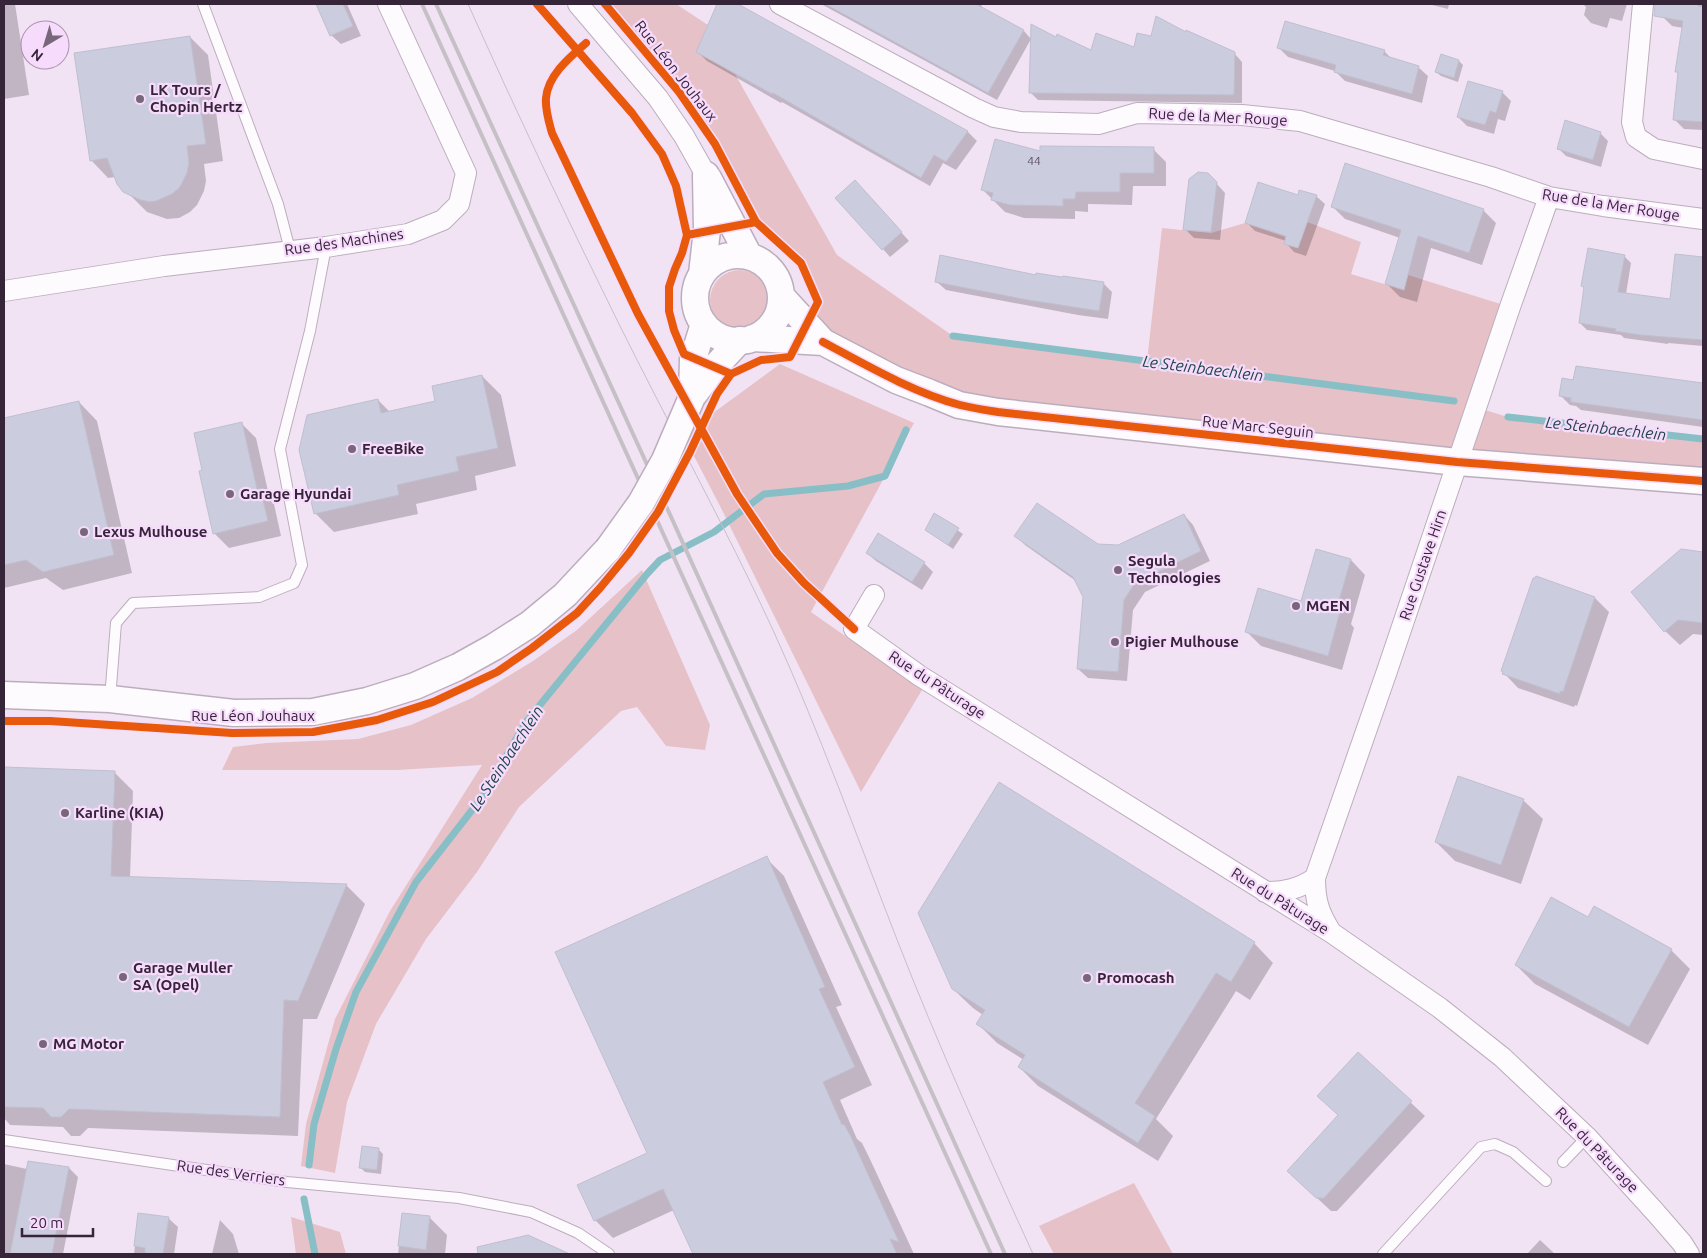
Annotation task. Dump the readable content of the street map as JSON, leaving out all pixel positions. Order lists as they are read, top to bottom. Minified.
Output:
{"streets":{"street":["Rue Léon Jouhaux","Rue de la Mer Rouge","Rue des Machines","Rue Marc Seguin","Rue Gustave Hirn","Rue du Pâturage"],"lane":["Rue des Verriers"]},"crossings":[["Rue Léon Jouhaux","Rue Marc Seguin"],["Rue de la Mer Rouge","Rue Gustave Hirn"],["Rue Marc Seguin","Rue Gustave Hirn"],["Rue Gustave Hirn","Rue du Pâturage"]],"water":["Le Steinbaechlein"],"places":["LK Tours / Chopin Hertz","FreeBike","Garage Hyundai","Lexus Mulhouse","Segula Technologies","MGEN","Pigier Mulhouse","Karline (KIA)","Garage Muller SA (Opel)","Promocash","MG Motor"],"house_numbers":["44"],"scale_bar":"20 m","north":"bottom left"}
